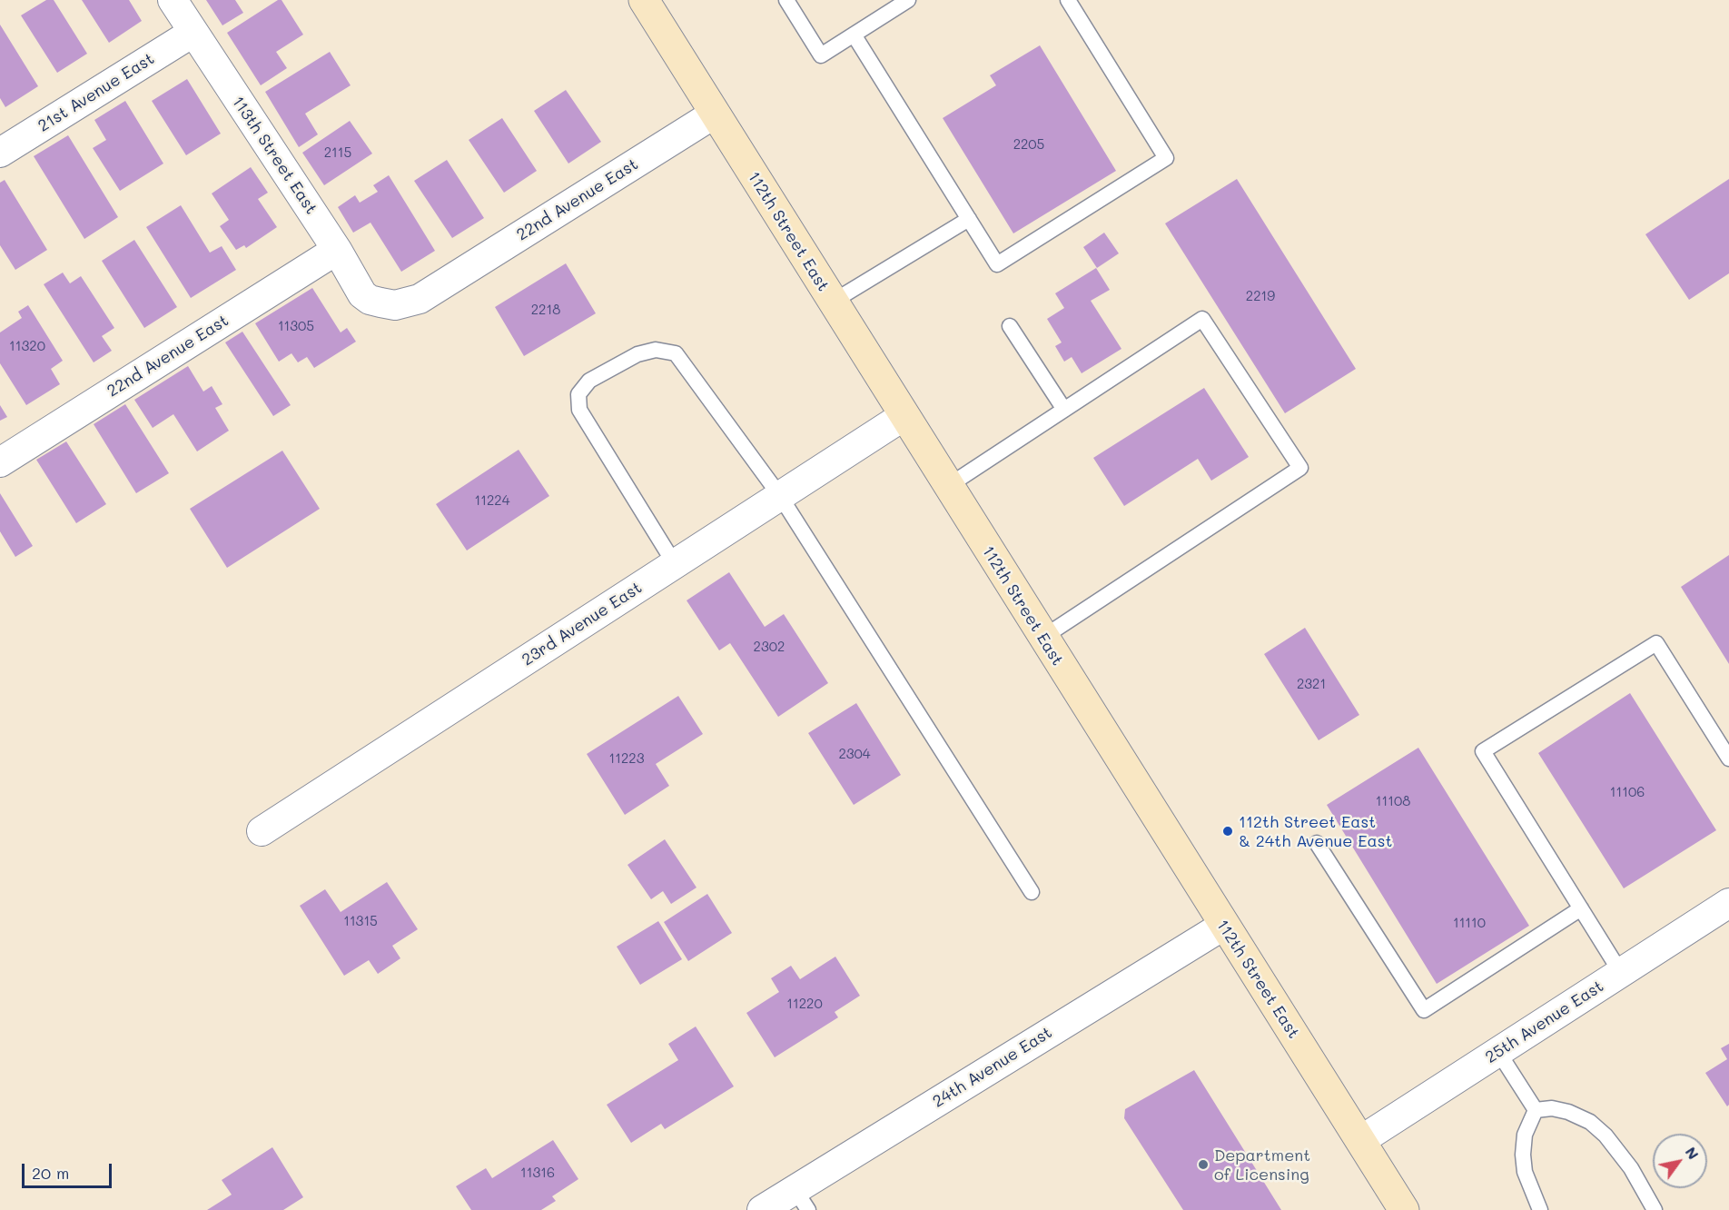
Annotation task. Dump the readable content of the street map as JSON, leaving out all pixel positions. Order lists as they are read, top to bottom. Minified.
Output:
{"streets":{"main road":["112th Street East"],"street":["21st Avenue East","113th Street East","22nd Avenue East","23rd Avenue East","25th Avenue East","24th Avenue East"]},"crossings":[["21st Avenue East","113th Street East"],["113th Street East","22nd Avenue East"],["22nd Avenue East","112th Street East"],["112th Street East","23rd Avenue East"],["112th Street East","25th Avenue East"],["112th Street East","24th Avenue East"]],"places":["112th Street East & 24th Avenue East","Department of Licensing"],"house_numbers":["2205","2115","2219","2218","11305","11320","11224","2302","2321","2304","11223","11106","11108","11315","11110","11220","11316"],"scale_bar":"20 m","north":"top right"}
